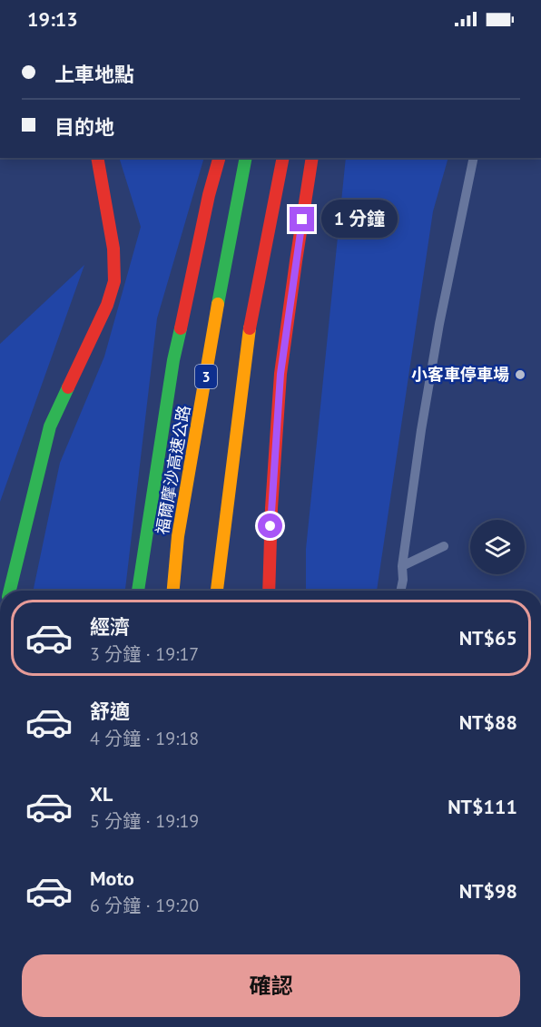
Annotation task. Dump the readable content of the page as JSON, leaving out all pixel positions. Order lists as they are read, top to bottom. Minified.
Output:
{"streets":{"main road":["3","福爾摩沙高速公路"]},"places":["小客車停車場"],"page":{"status":"19:13","banner":["上車地點","目的地"],"bubble":"1 分鐘","list":[{"name":"經濟","note":"3 分鐘 · 19:17","value":"NT$65"},{"name":"舒適","note":"4 分鐘 · 19:18","value":"NT$88"},{"name":"XL","note":"5 分鐘 · 19:19","value":"NT$111"},{"name":"Moto","note":"6 分鐘 · 19:20","value":"NT$98"}],"buttons":"確認"}}
